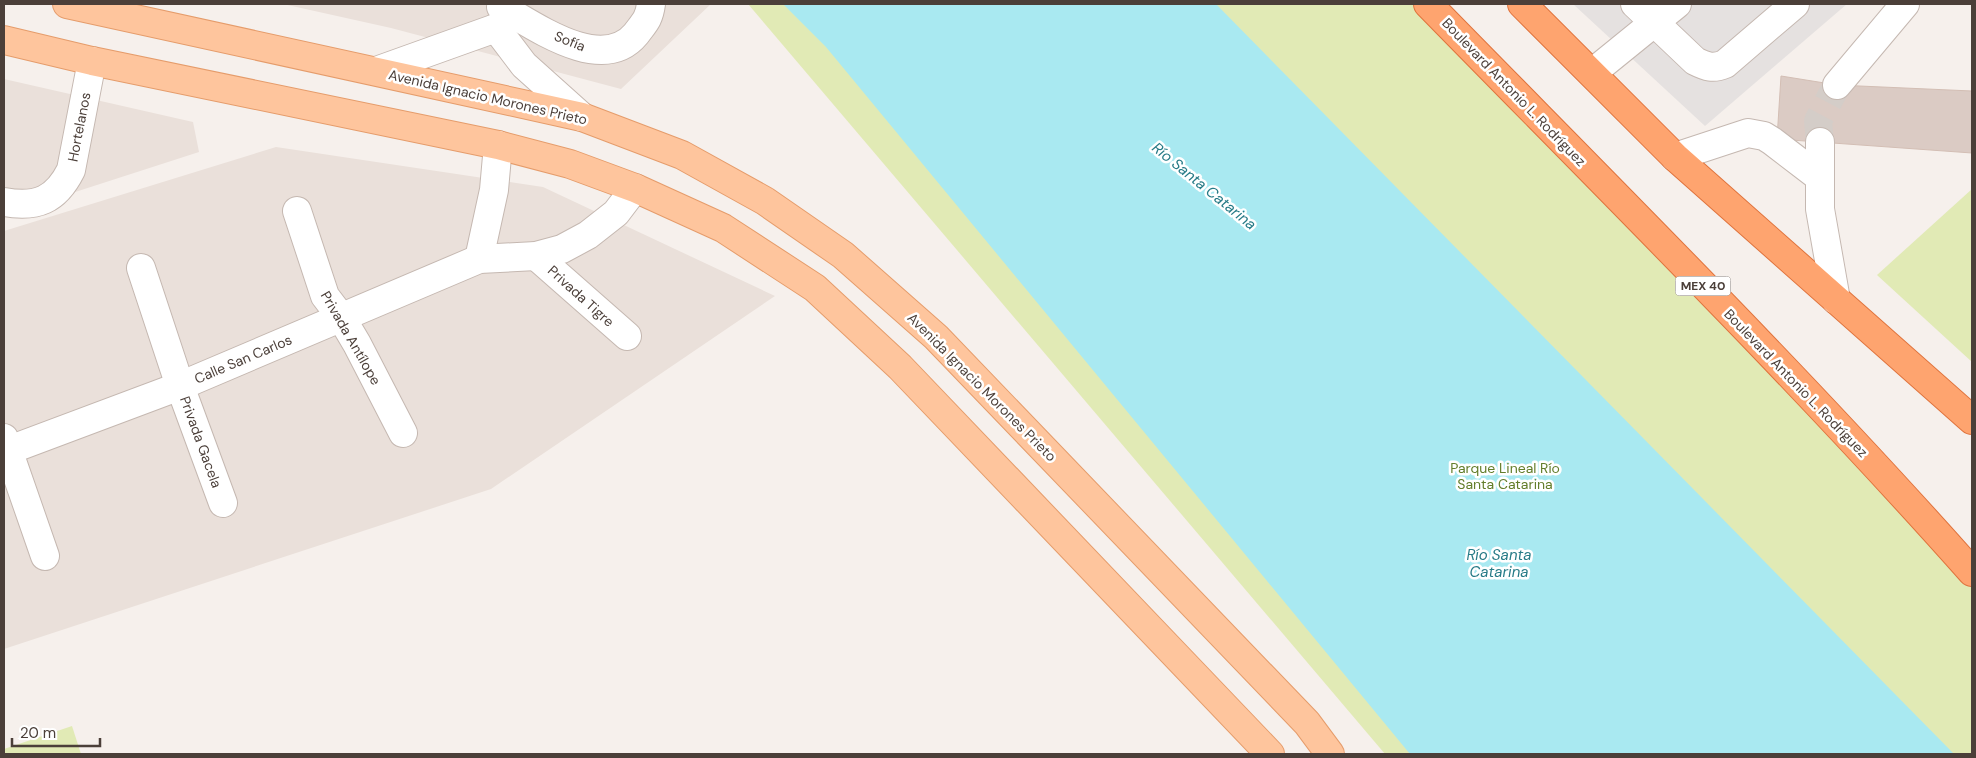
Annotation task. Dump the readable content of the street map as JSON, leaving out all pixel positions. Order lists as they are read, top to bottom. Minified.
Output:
{"streets":{"highway":["Boulevard Antonio L. Rodríguez","MEX 40"],"main road":["Avenida Ignacio Morones Prieto"],"street":["Sofía","Hortelanos","Privada Tigre","Privada Antílope","Calle San Carlos","Privada Gacela"]},"crossings":[["Privada Tigre","Calle San Carlos"],["Privada Antílope","Calle San Carlos"],["Calle San Carlos","Privada Gacela"]],"water":["Río Santa Catarina"],"parks":["Parque Lineal Río Santa Catarina"],"scale_bar":"20 m"}
